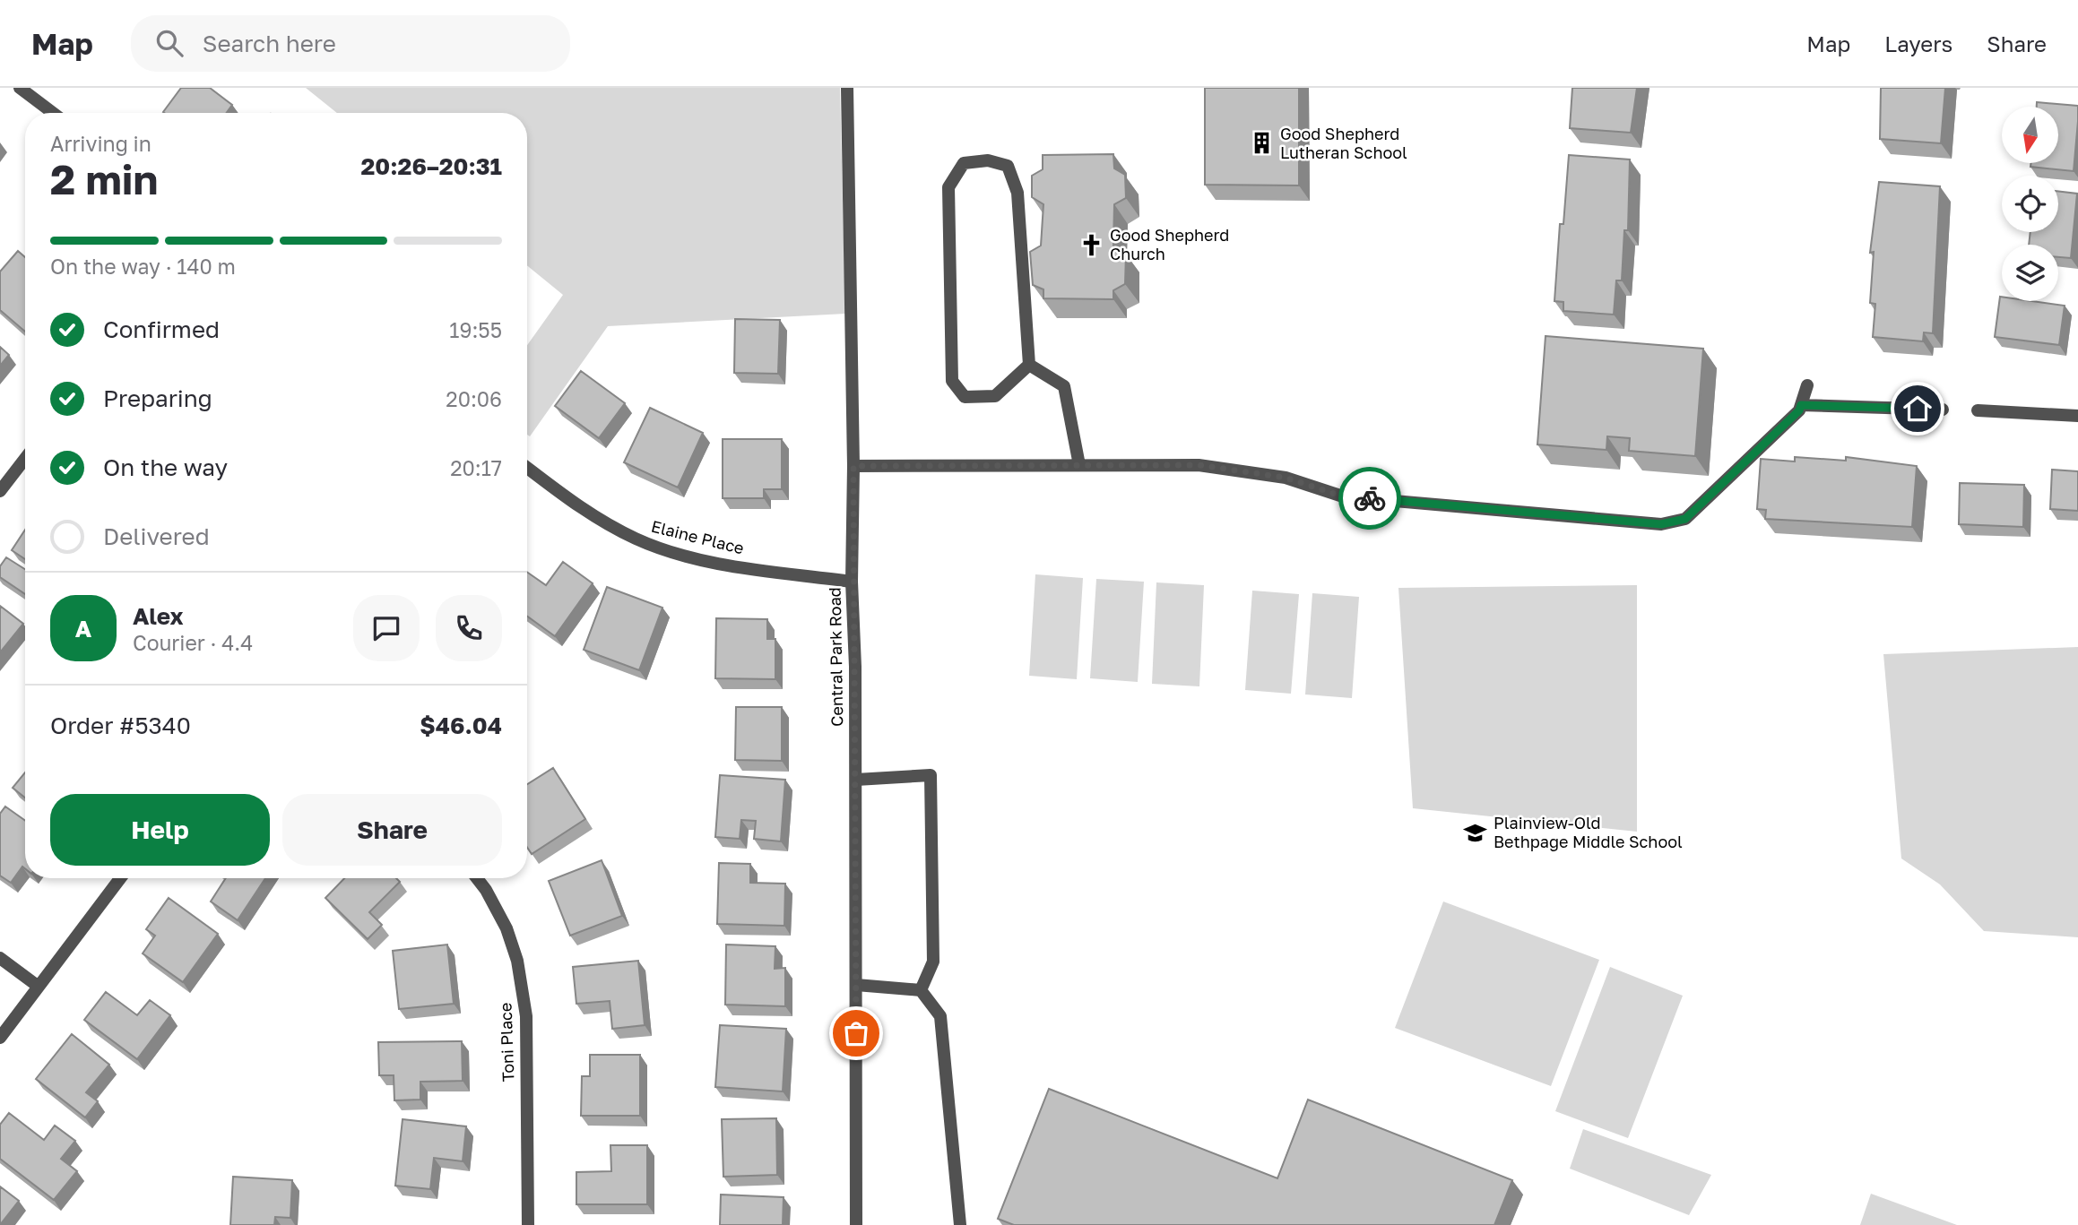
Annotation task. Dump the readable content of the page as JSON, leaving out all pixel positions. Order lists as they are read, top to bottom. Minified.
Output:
{"streets":{"street":["Elaine Place","Central Park Road","Toni Place"]},"crossings":[["Elaine Place","Central Park Road"]],"places":{"building":["Good Shepherd Lutheran School"],"church":["Good Shepherd Church"],"school or university":["Plainview-Old Bethpage Middle School"]},"north":"bottom","page":{"header":"Map","search":"Search here","nav":["Map","Layers","Share"],"heading":["2 min","Arriving in","20:26–20:31"],"panel":["Alex","Courier · 4.4","Order #5340","$46.04"],"bar":"On the way · 140 m","list":[["Confirmed","19:55"],["Preparing","20:06"],["On the way","20:17"],"Delivered"],"round":"A","buttons":["Help","Share"]}}
